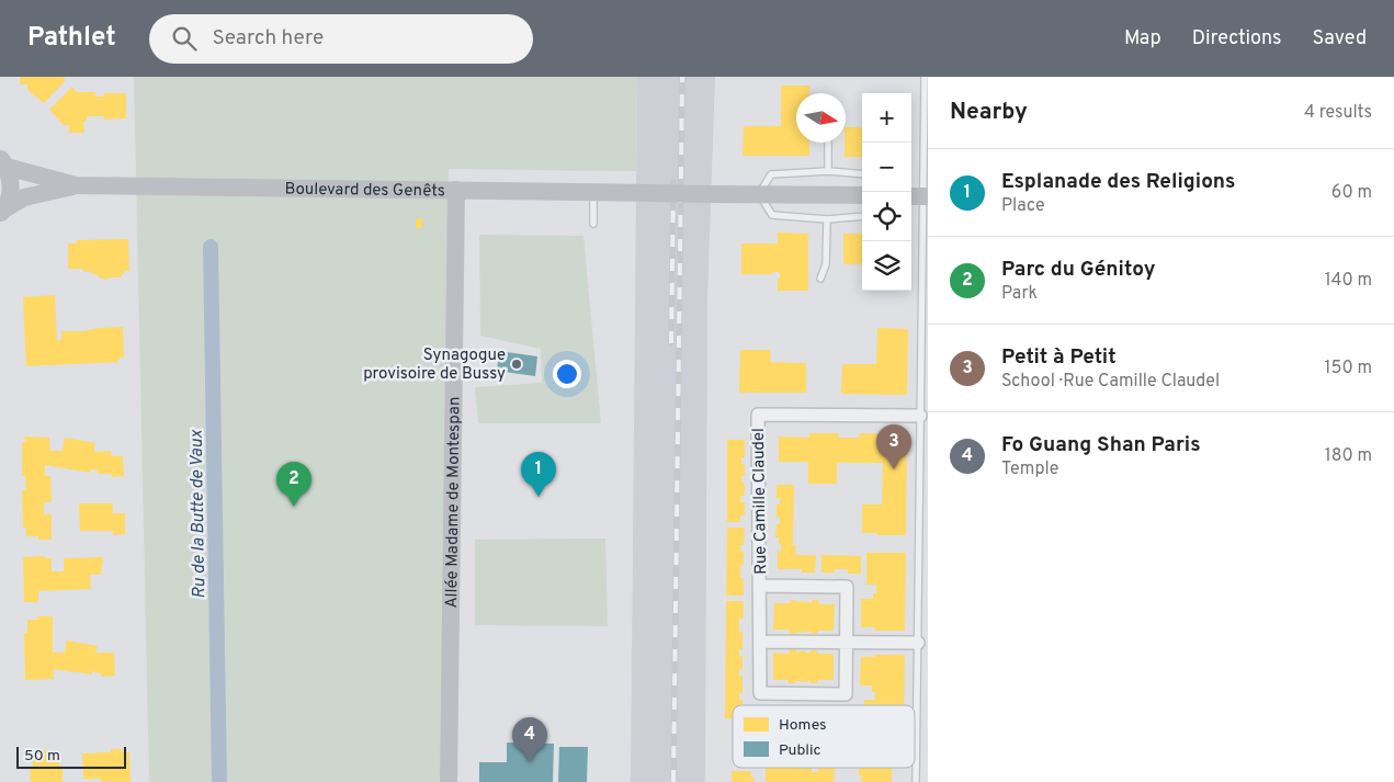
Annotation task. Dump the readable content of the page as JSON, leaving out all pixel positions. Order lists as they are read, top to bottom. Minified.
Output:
{"streets":{"street":["Boulevard des Genêts","Rue Camille Claudel","Allée Madame de Montespan"]},"crossings":[["Boulevard des Genêts","Allée Madame de Montespan"]],"water":["Ru de la Butte de Vaux"],"places":["Synagogue provisoire de Bussy"],"legend":["Homes","Public"],"scale_bar":"50 m","north":"right","page":{"header":"Pathlet","search":"Search here","nav":["Map","Directions","Saved"],"heading":["Nearby","4 results"],"map_buttons":["+","−"],"list":[{"mark":"1","name":"Esplanade des Religions","note":"Place","value":"60 m"},{"mark":"2","name":"Parc du Génitoy","note":"Park","value":"140 m"},{"mark":"3","name":"Petit à Petit","note":"School · Rue Camille Claudel","value":"150 m"},{"mark":"4","name":"Fo Guang Shan Paris","note":"Temple","value":"180 m"}],"pins":["3","1","2","4"],"scale":"50 m"}}
